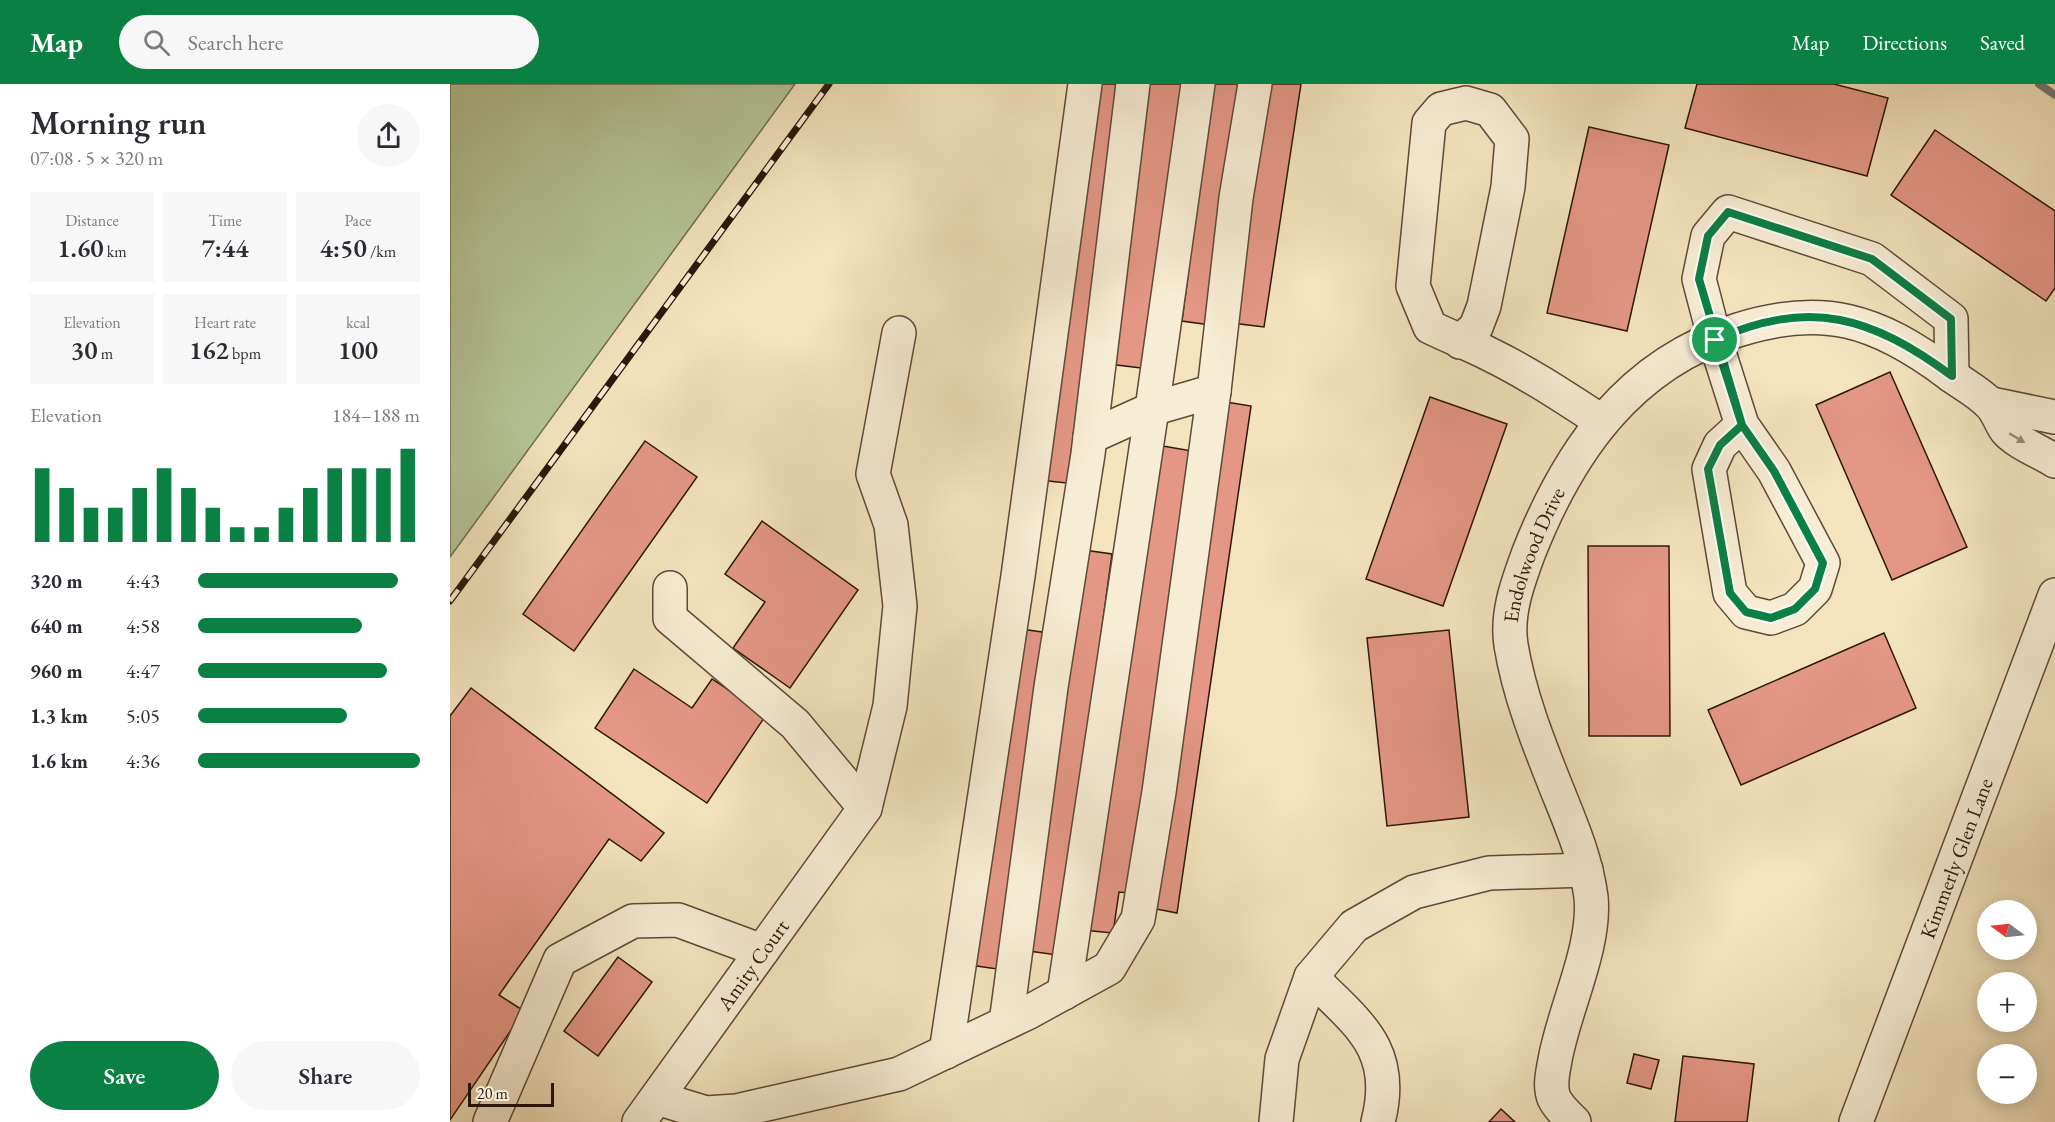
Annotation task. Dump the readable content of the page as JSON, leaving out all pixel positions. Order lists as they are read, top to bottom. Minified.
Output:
{"streets":{"street":["Endolwood Drive","Kimmerly Glen Lane","Amity Court"]},"scale_bar":"20 m","north":"left","page":{"header":"Map","search":"Search here","nav":["Map","Directions","Saved"],"heading":["Morning run","07:08 · 5 × 320 m"],"stats":[["Distance","1.60 km"],["Time","7:44"],["Pace","4:50 /km"],["Elevation","30 m"],["Heart rate","162 bpm"],["kcal","100"]],"chart":["Elevation","184–188 m"],"list":[{"name":"320 m","note":"4:43"},{"name":"640 m","note":"4:58"},{"name":"960 m","note":"4:47"},{"name":"1.3 km","note":"5:05"},{"name":"1.6 km","note":"4:36"}],"map_buttons":["+","−"],"buttons":["Save","Share"],"scale":"20 m"}}
